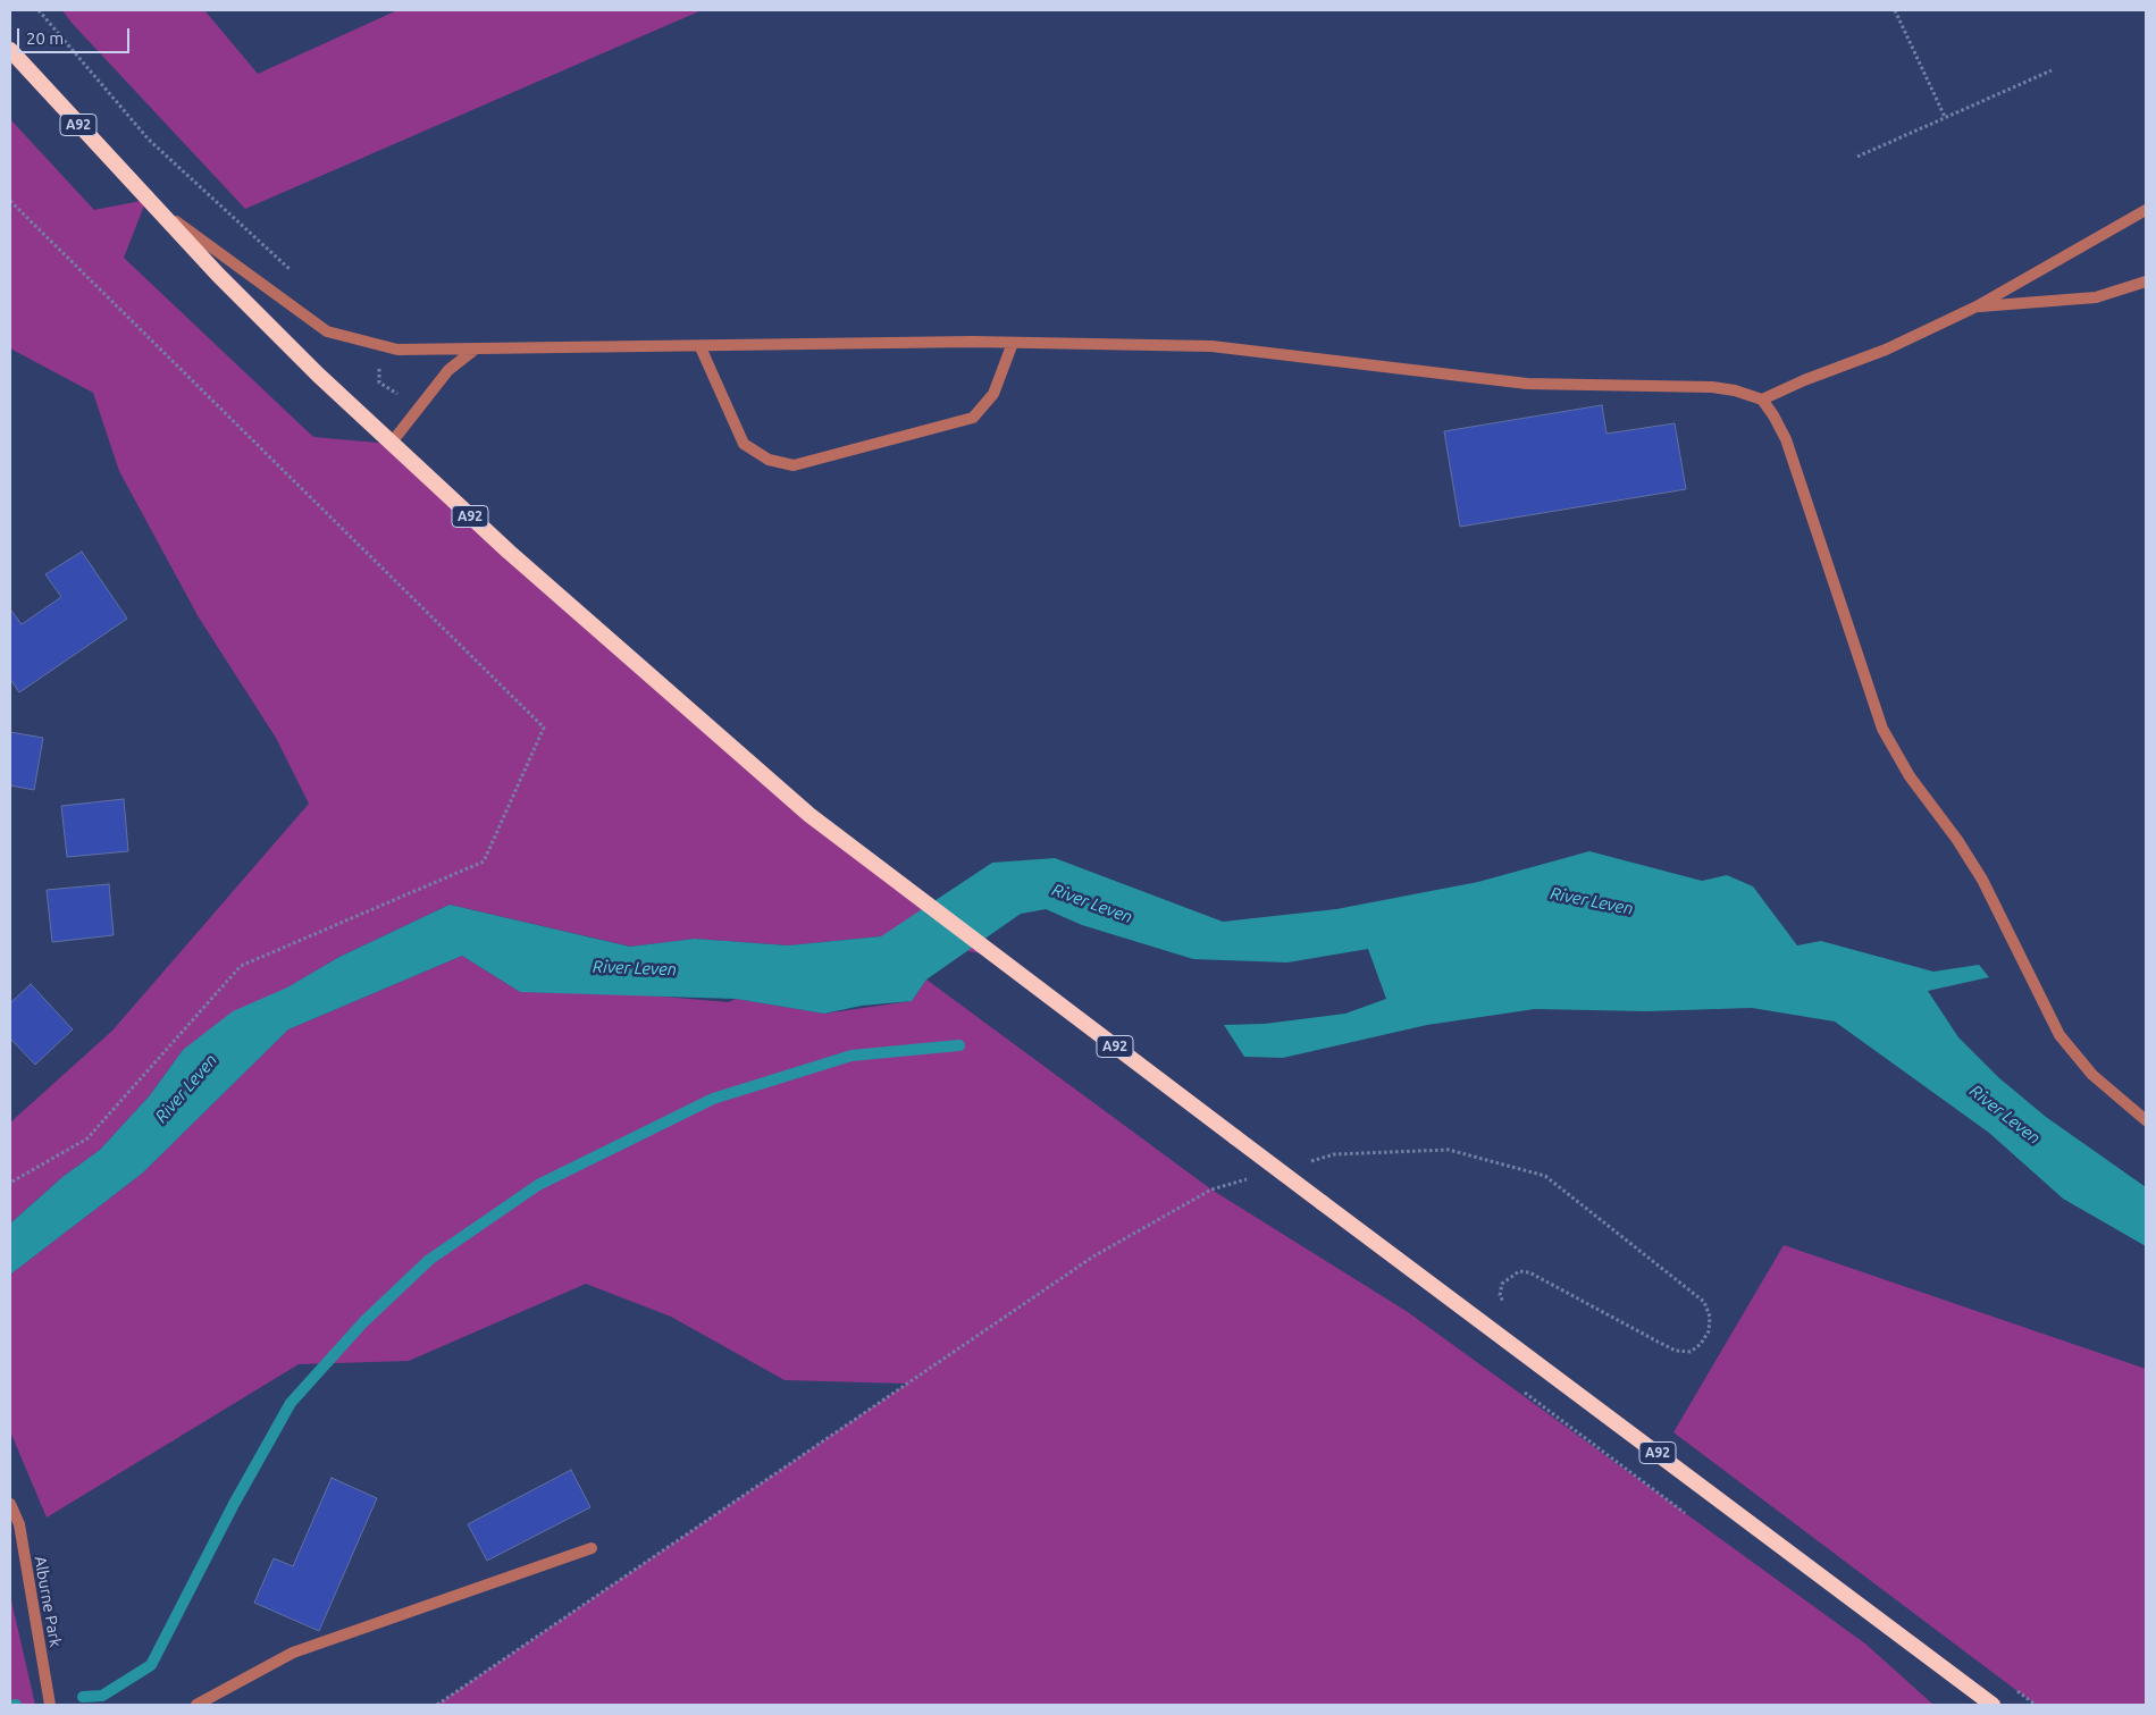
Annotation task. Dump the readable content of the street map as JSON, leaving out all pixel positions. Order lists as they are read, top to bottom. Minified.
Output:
{"streets":{"highway":["A92"],"street":["Alburne Park"]},"water":["River Leven"],"scale_bar":"20 m"}
